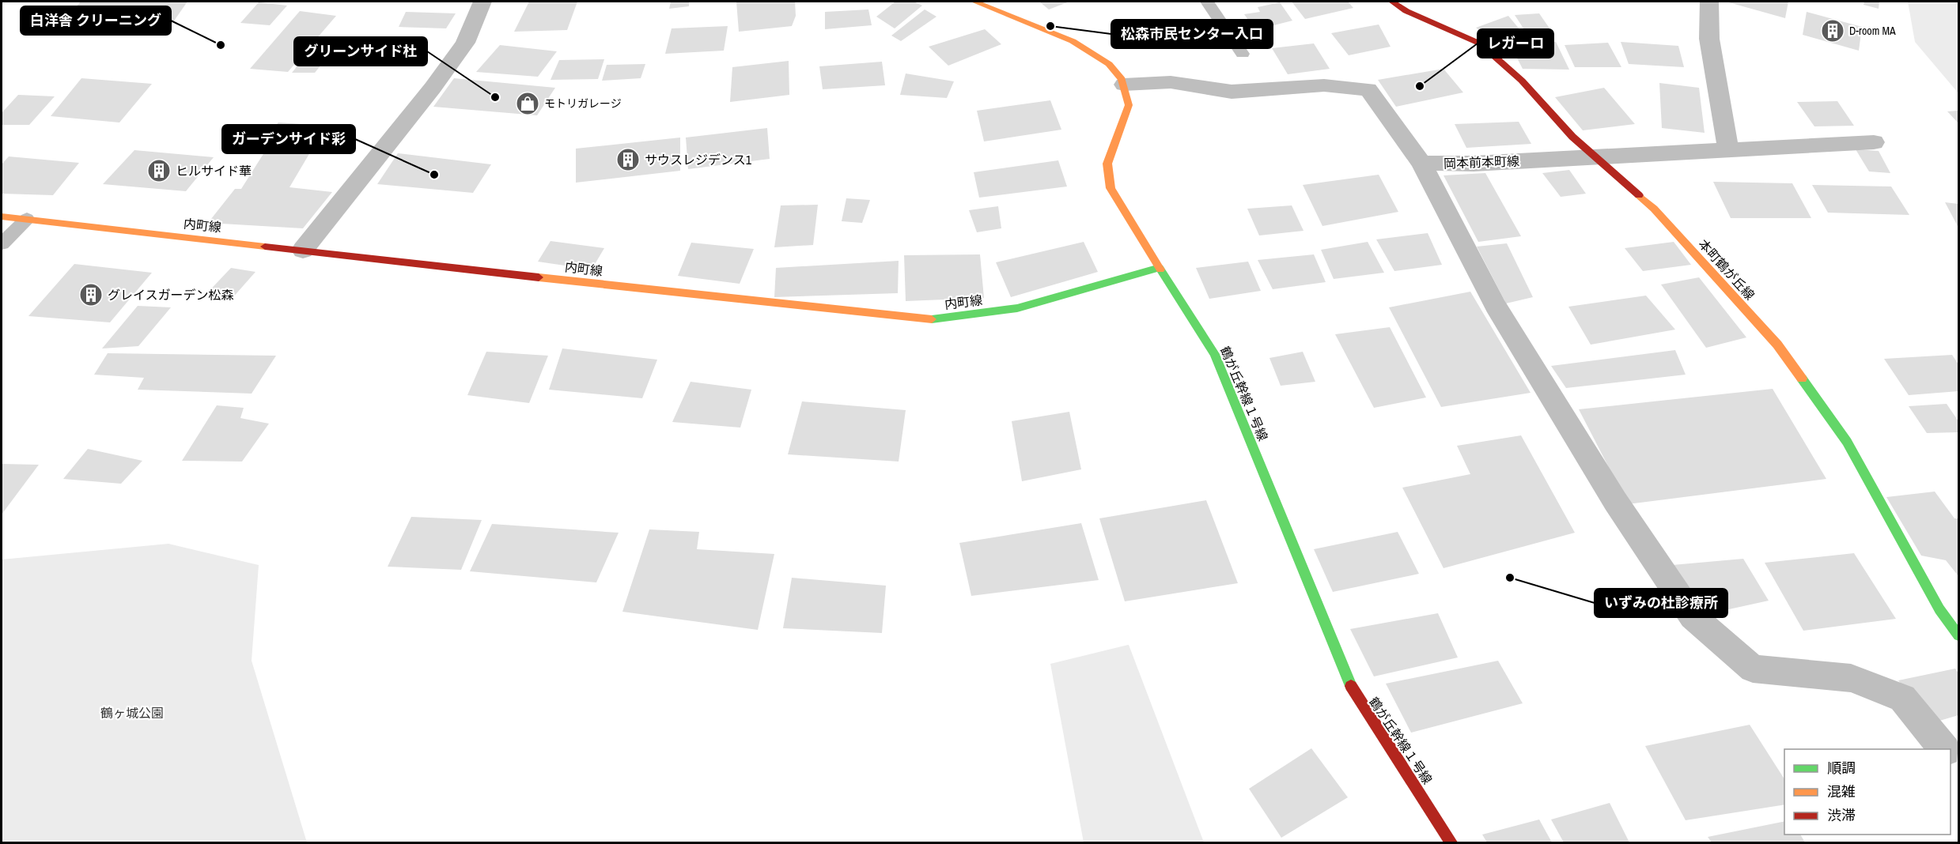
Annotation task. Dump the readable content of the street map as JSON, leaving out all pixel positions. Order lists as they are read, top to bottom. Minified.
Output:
{"streets":{"street":["岡本前本町線","内町線","本町鶴が丘線","鶴が丘幹線１号線"]},"crossings":[["岡本前本町線","本町鶴が丘線"],["内町線","鶴が丘幹線１号線"]],"parks":["鶴ヶ城公園"],"places":{"other":["松森市民センター入口","白洋舎 クリーニング","レガーロ","グリーンサイド杜","ガーデンサイド彩","いずみの杜診療所"],"building":["D-room MA","サウスレジデンス1","ヒルサイド華","グレイスガーデン松森"],"shop":["モトリガレージ"]},"legend":["順調","混雑","渋滞"]}
